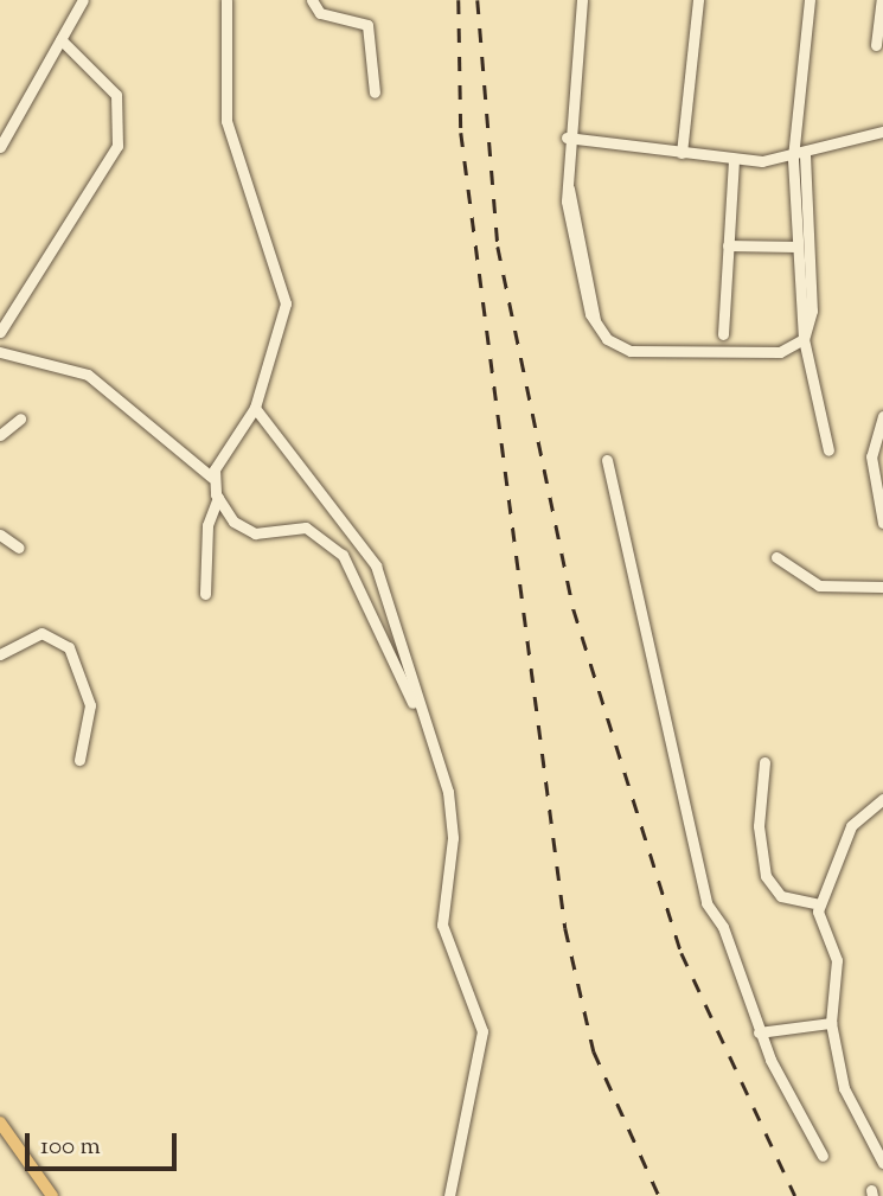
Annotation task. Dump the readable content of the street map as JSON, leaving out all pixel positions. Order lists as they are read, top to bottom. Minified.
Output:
{"scale_bar":"100 m"}
